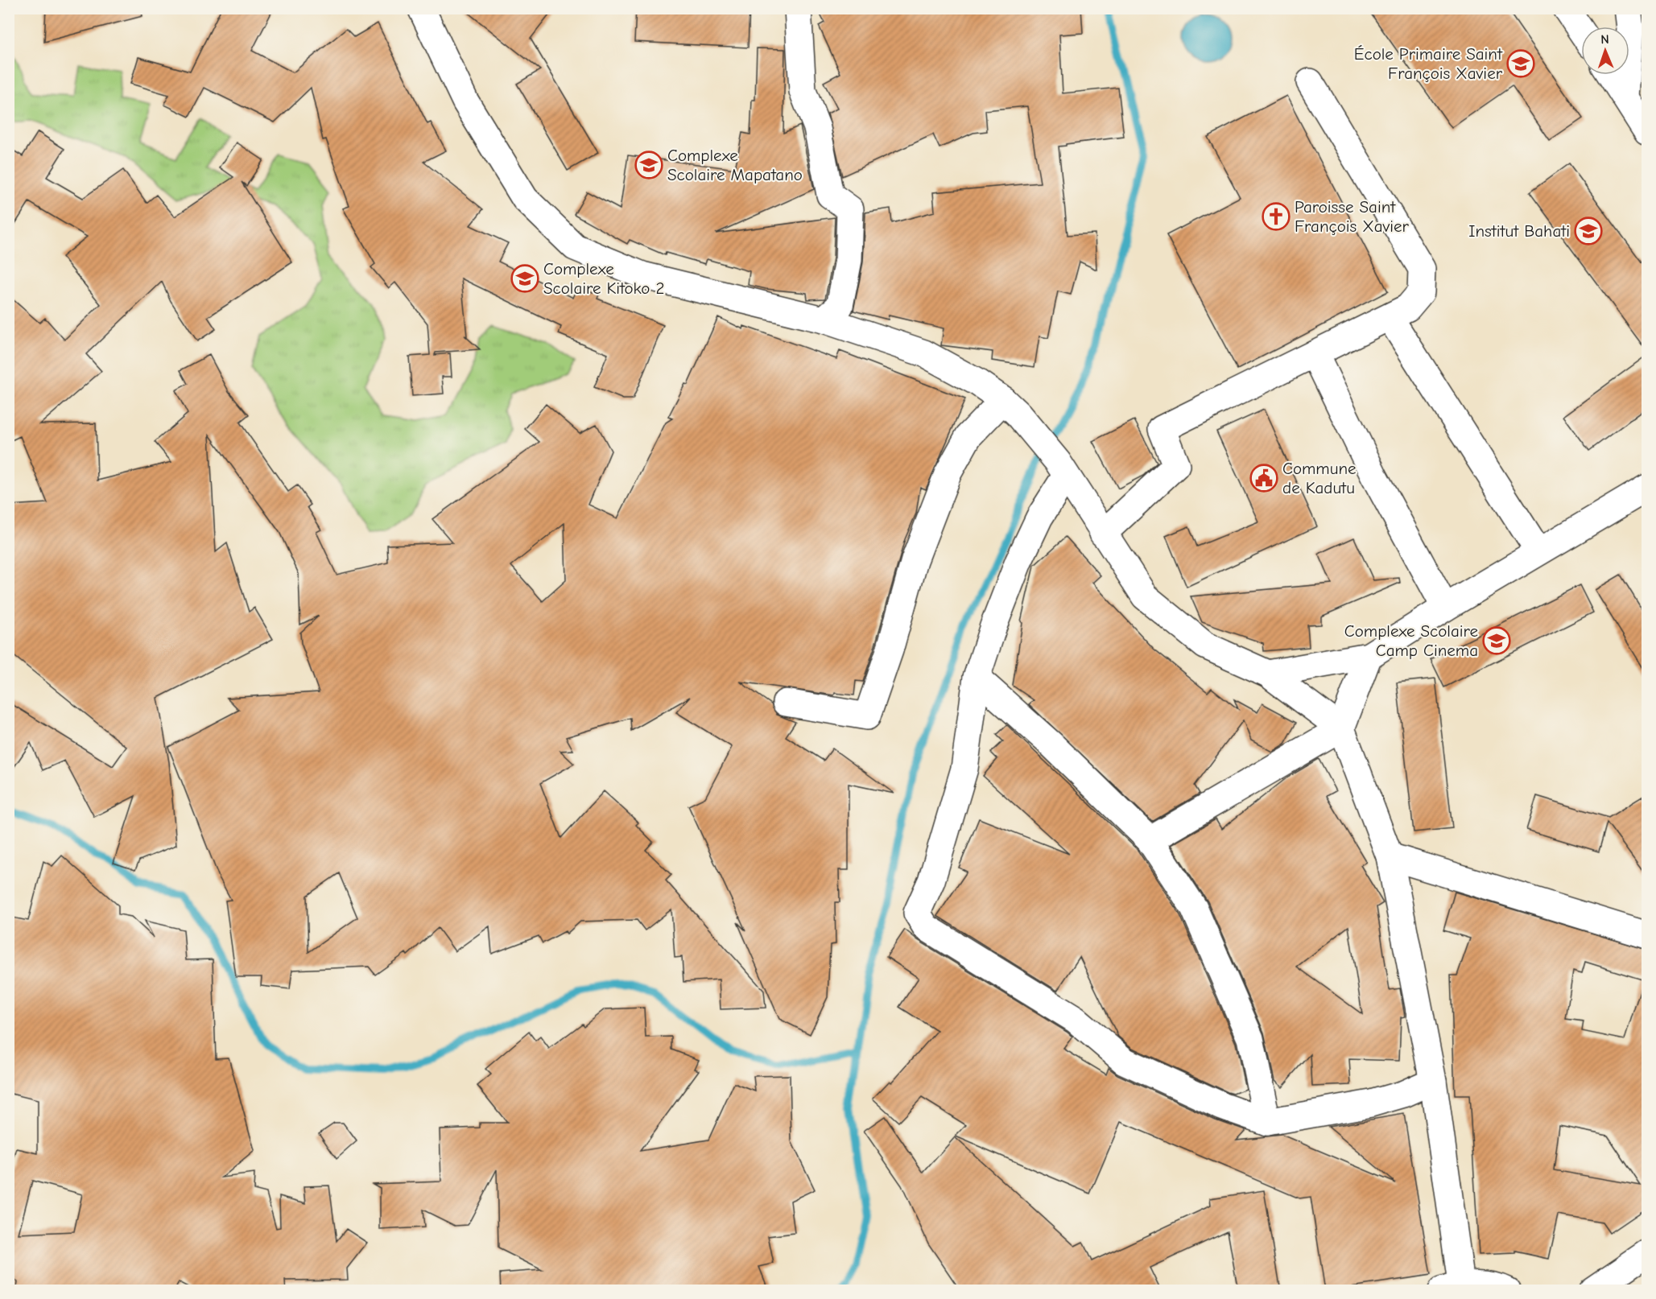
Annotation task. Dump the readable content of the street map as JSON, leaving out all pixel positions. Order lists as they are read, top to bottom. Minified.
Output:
{"places":{"school or university":["École Primaire Saint François Xavier","Complexe Scolaire Mapatano","Institut Bahati","Complexe Scolaire Kitoko 2","Complexe Scolaire Camp Cinema"],"church":["Paroisse Saint François Xavier"],"public building":["Commune de Kadutu"]},"north":"top"}
